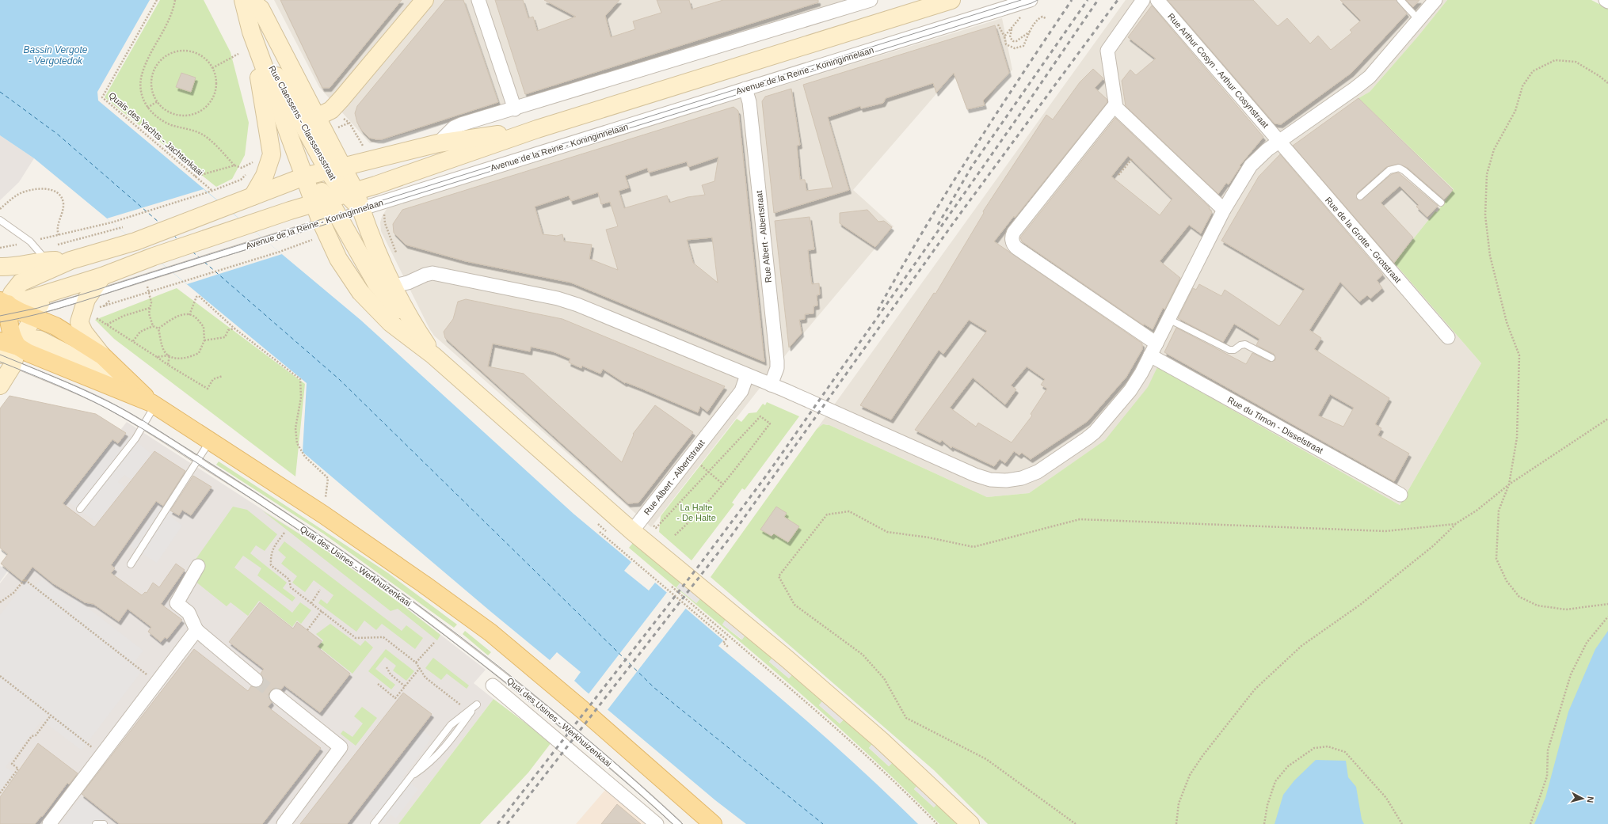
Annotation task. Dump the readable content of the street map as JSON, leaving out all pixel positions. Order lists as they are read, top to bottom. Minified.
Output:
{"streets":{"main road":["Avenue de la Reine - Koninginnelaan","Rue Claessens - Claessensstraat"],"street":["Rue Arthur Cosyn - Arthur Cosynstraat","Rue Albert - Albertstraat","Rue de la Grotte - Grotstraat","Rue du Timon - Disselstraat","Quai des Usines - Werkhuizenkaai"],"path":["Quais des Yachts - Jachtenkaai"]},"crossings":[["Avenue de la Reine - Koninginnelaan","Rue Claessens - Claessensstraat"],["Avenue de la Reine - Koninginnelaan","Rue Albert - Albertstraat"],["Rue Arthur Cosyn - Arthur Cosynstraat","Rue de la Grotte - Grotstraat"]],"water":["Bassin Vergote - Vergotedok"],"parks":["La Halte - De Halte"],"north":"right"}
